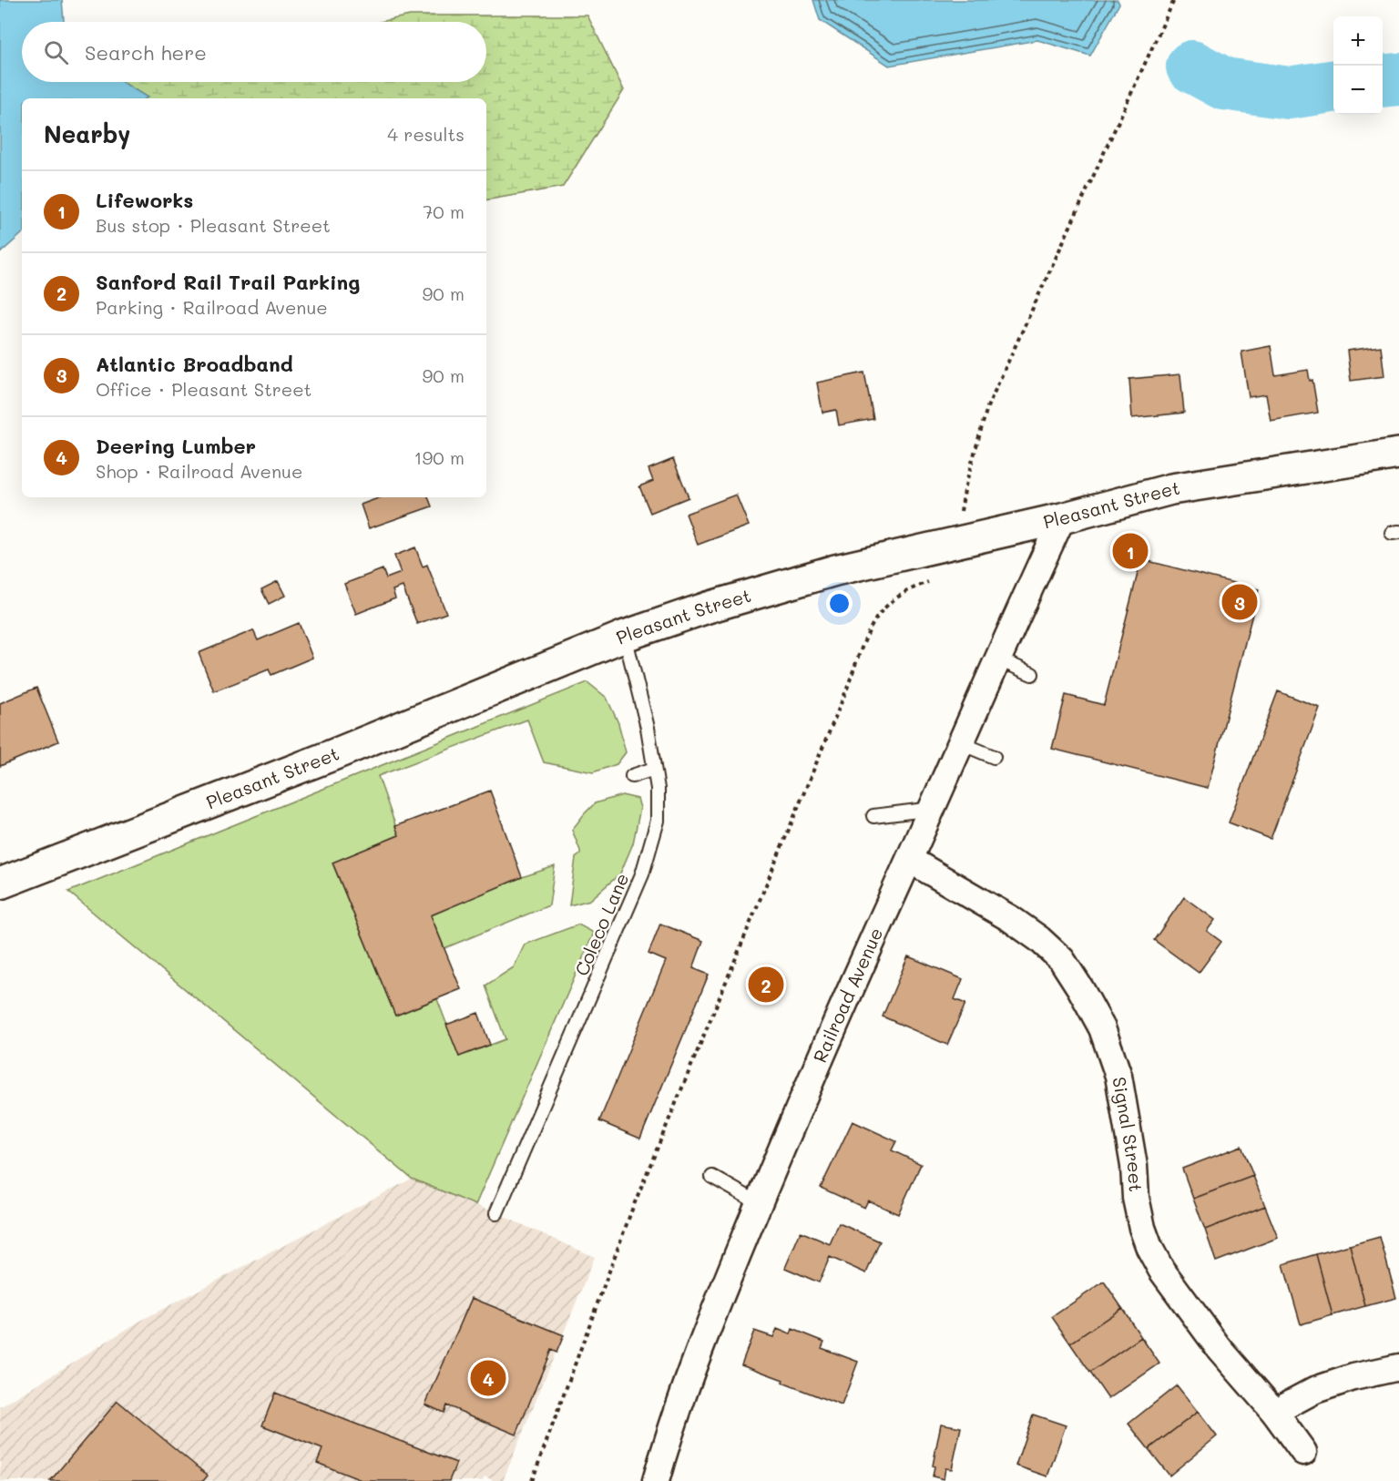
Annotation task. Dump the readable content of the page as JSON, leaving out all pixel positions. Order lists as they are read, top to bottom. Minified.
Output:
{"streets":{"main road":["Pleasant Street"],"street":["Railroad Avenue","Signal Street"],"lane":["Coleco Lane"]},"crossings":[["Pleasant Street","Coleco Lane"],["Pleasant Street","Railroad Avenue"],["Railroad Avenue","Signal Street"]],"page":{"map_buttons":["+","−"],"search":"Search here","heading":["Nearby","4 results"],"list":[{"mark":"1","name":"Lifeworks","note":"Bus stop · Pleasant Street","value":"70 m"},{"mark":"2","name":"Sanford Rail Trail Parking","note":"Parking · Railroad Avenue","value":"90 m"},{"mark":"3","name":"Atlantic Broadband","note":"Office · Pleasant Street","value":"90 m"},{"mark":"4","name":"Deering Lumber","note":"Shop · Railroad Avenue","value":"190 m"}],"pins":["1","3","2","4"]}}
